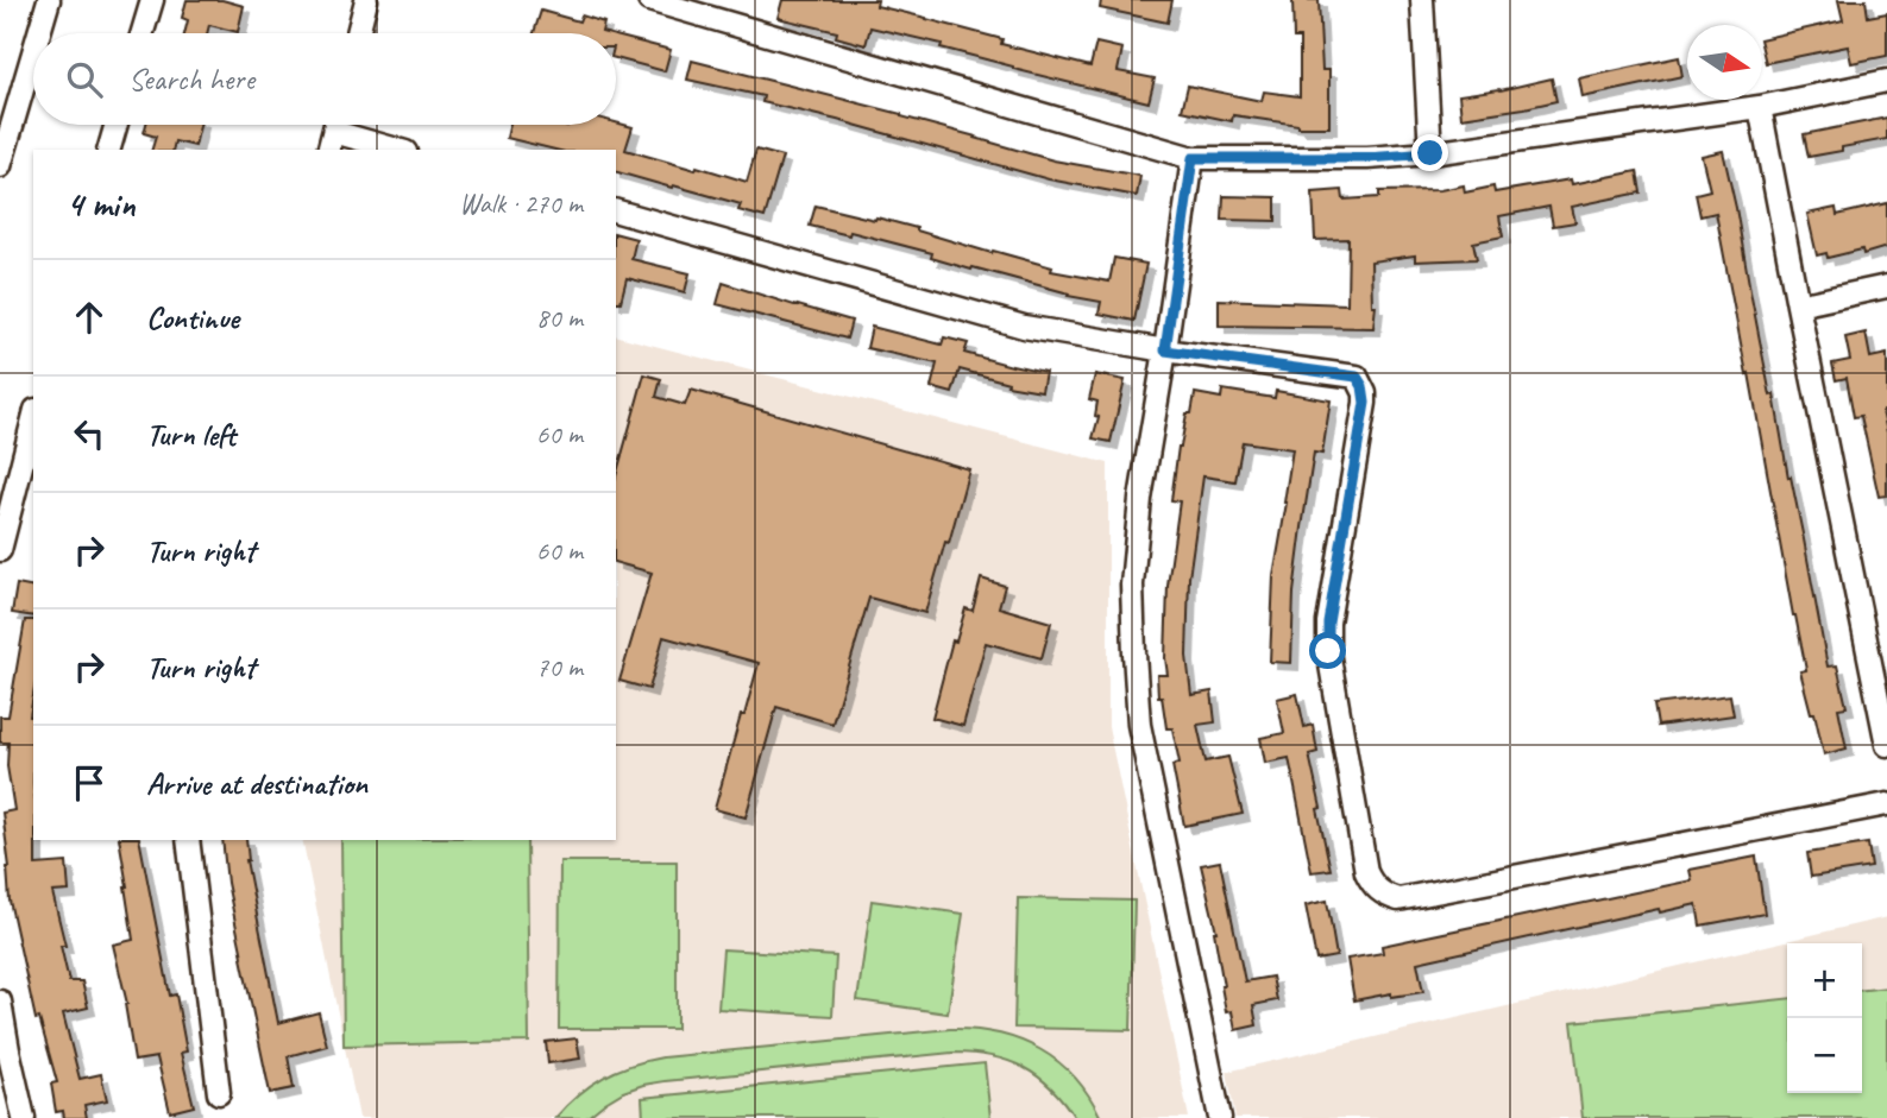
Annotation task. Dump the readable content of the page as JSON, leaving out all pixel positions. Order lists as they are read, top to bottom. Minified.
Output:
{"north":"right","page":{"search":"Search here","heading":["4 min","Walk · 270 m"],"list":[["Continue","80 m"],["Turn left","60 m"],["Turn right","60 m"],["Turn right","70 m"],"Arrive at destination"],"map_buttons":["+","−"]}}
